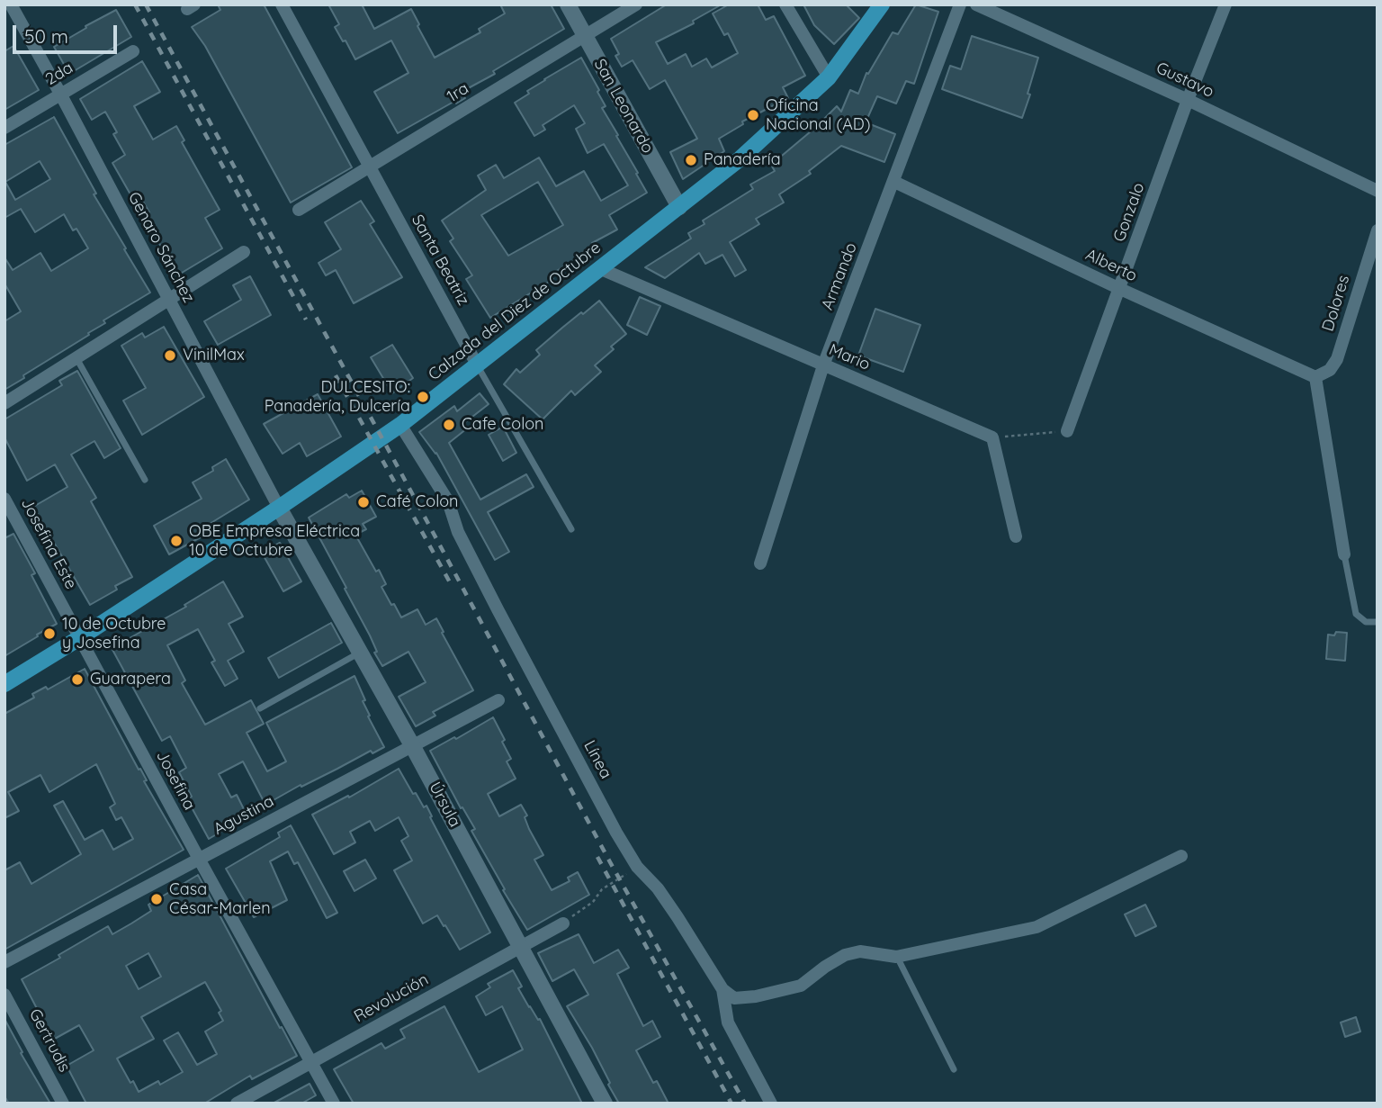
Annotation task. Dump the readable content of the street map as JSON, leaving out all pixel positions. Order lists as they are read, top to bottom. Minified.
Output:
{"streets":{"main road":["Calzada del Diez de Octubre"],"street":["2da","Gustavo","1ra","San Leonardo","Gonzalo","Genaro Sánchez","Santa Beatriz","Alberto","Armando","Dolores","Mario","Josefina Este","Línea","Josefina","Úrsula","Agustina","Revolución","Gertrudis"]},"crossings":[["2da","Genaro Sánchez"],["Gustavo","Gonzalo"],["1ra","San Leonardo"],["1ra","Santa Beatriz"],["San Leonardo","Calzada del Diez de Octubre"],["Gonzalo","Alberto"],["Genaro Sánchez","Calzada del Diez de Octubre"],["Genaro Sánchez","Úrsula"],["Santa Beatriz","Calzada del Diez de Octubre"],["Alberto","Armando"],["Alberto","Dolores"],["Armando","Mario"],["Calzada del Diez de Octubre","Mario"],["Calzada del Diez de Octubre","Josefina Este"],["Calzada del Diez de Octubre","Línea"],["Calzada del Diez de Octubre","Josefina"],["Calzada del Diez de Octubre","Úrsula"],["Josefina Este","Josefina"],["Josefina","Agustina"],["Josefina","Revolución"],["Úrsula","Agustina"],["Úrsula","Revolución"]],"places":["Oficina Nacional (AD)","Panadería","VinilMax","DULCESITO: Panadería, Dulcería","Cafe Colon","Café Colon","OBE Empresa Eléctrica 10 de Octubre","10 de Octubre y Josefina","Guarapera","Casa César-Marlen"],"scale_bar":"50 m"}
